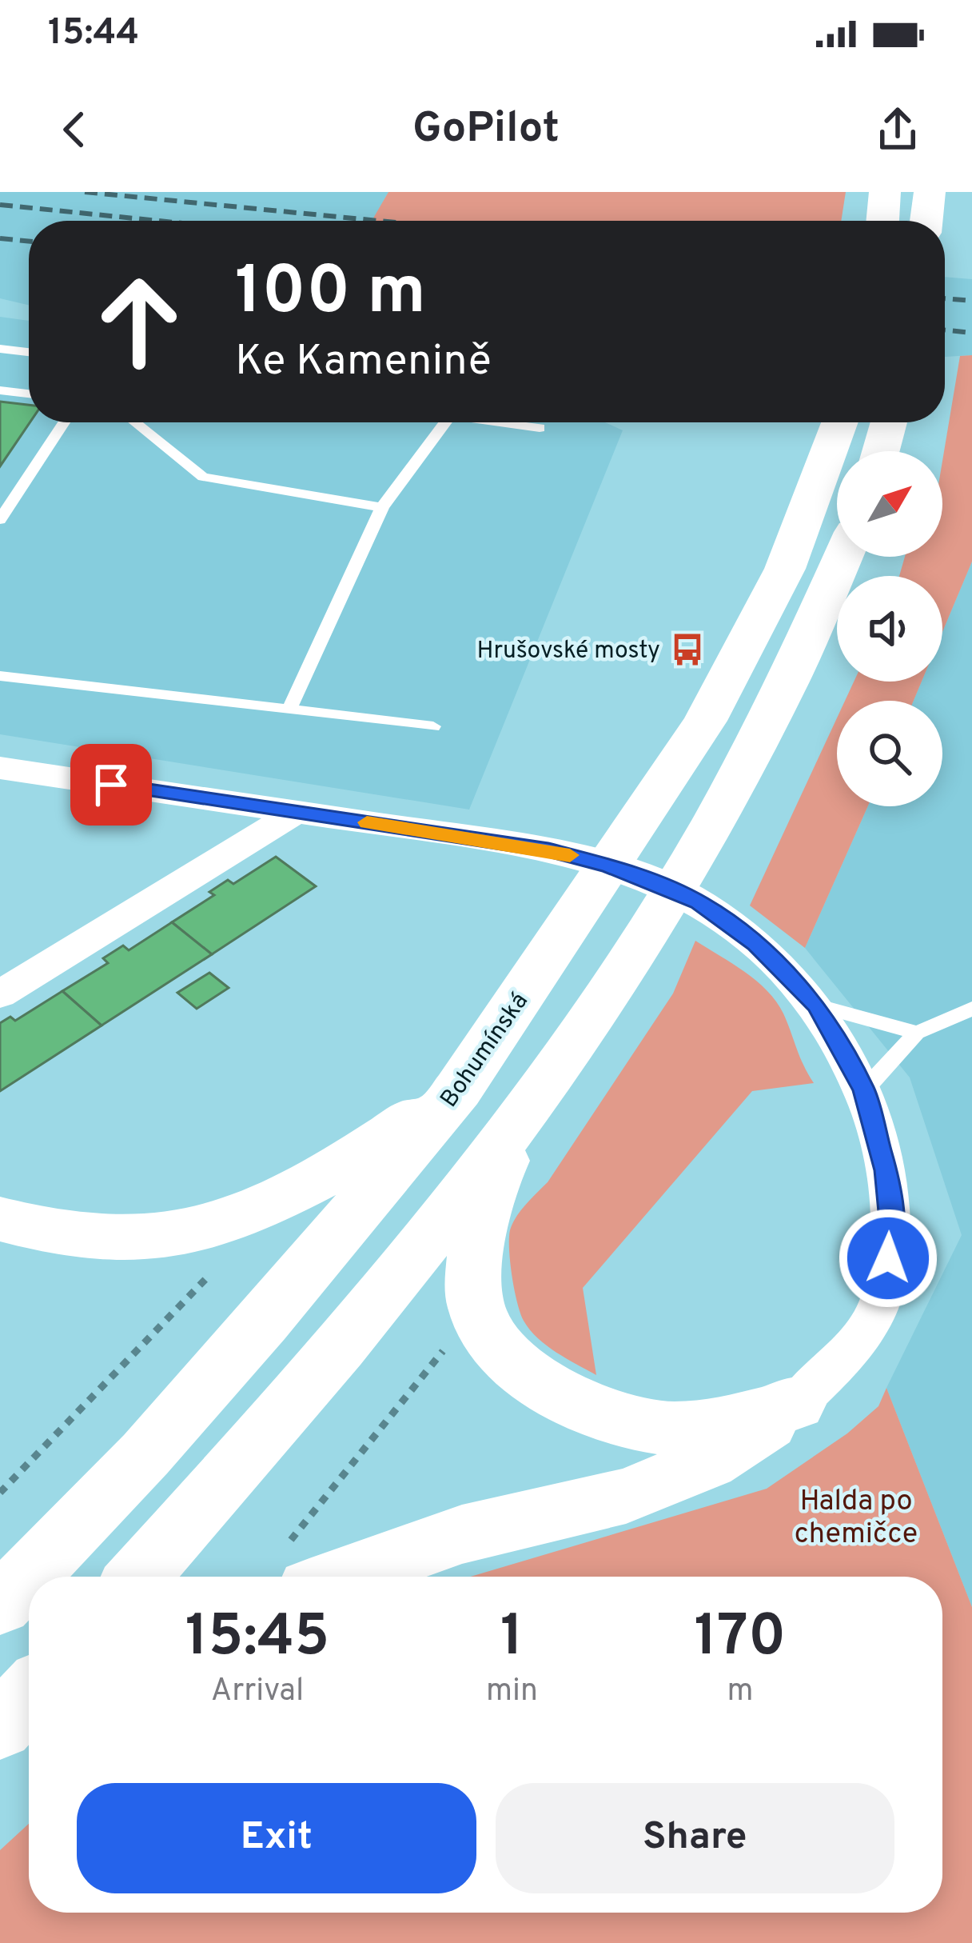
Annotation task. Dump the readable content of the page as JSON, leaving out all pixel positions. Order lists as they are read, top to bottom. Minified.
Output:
{"streets":{"main road":["Bohumínská"]},"parks":["Halda po chemičce"],"places":{"bus stop":["Hrušovské mosty"]},"north":"top right","page":{"status":"15:44","header":"GoPilot","turn":["100 m","Ke Kamenině"],"eta":["15:45","Arrival","1","min","170","m"],"buttons":["Exit","Share"]}}
